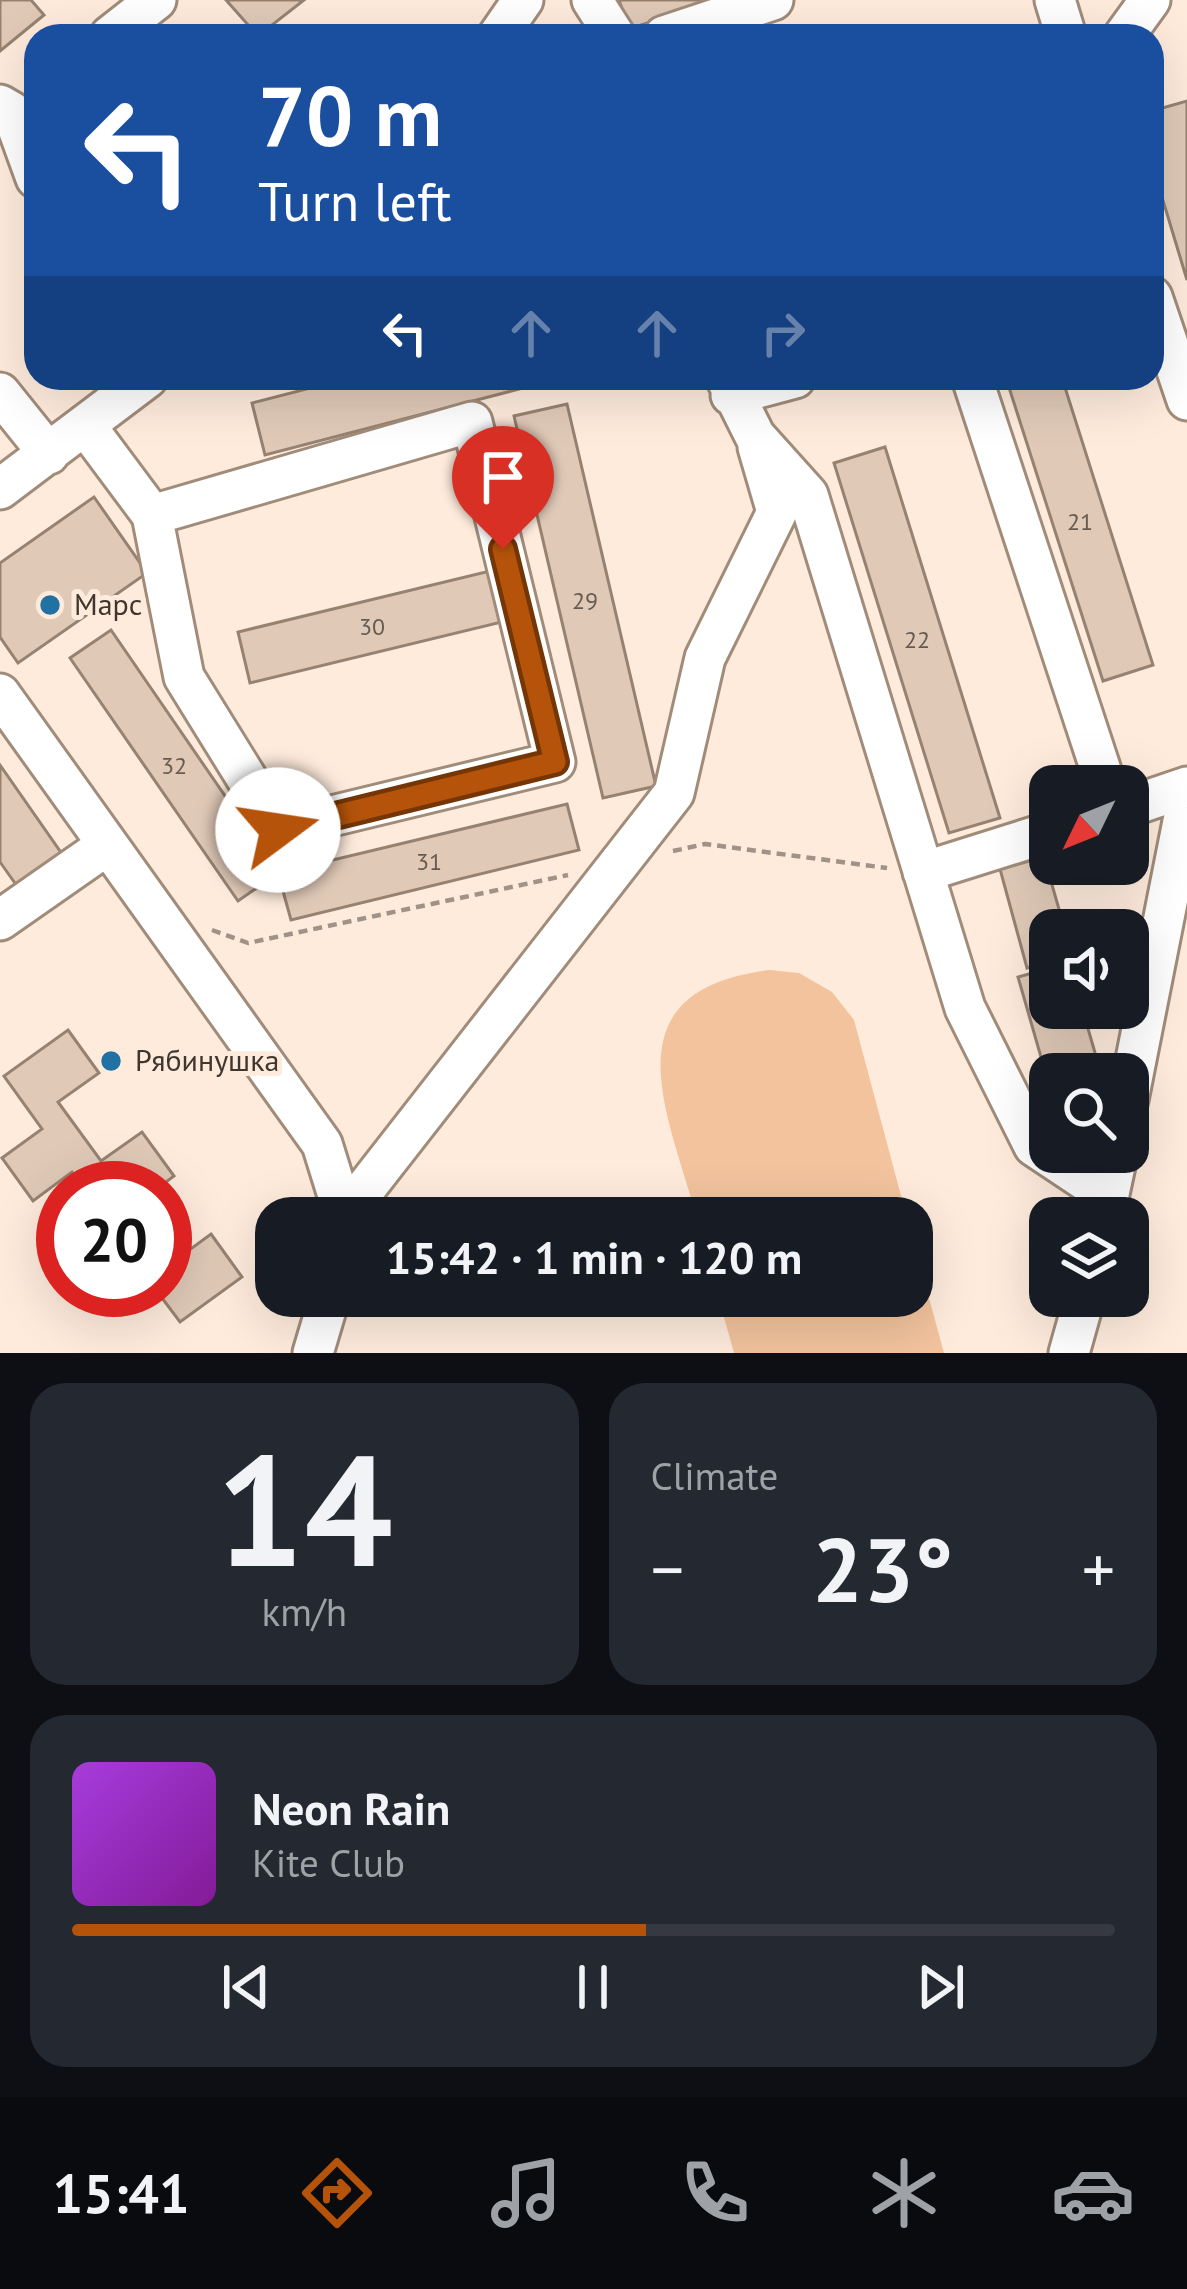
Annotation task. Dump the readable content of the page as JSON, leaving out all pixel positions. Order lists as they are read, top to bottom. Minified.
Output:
{"places":["Марс","Рябинушка"],"house_numbers":["21","29","30","22","32","31"],"north":"bottom left","page":{"turn":["70 m","Turn left"],"limit":"20","trip":"15:42 · 1 min · 120 m","tile":[["14","km/h"],"Climate"],"heat":["−","23°","+"],"song":["Neon Rain","Kite Club"],"tabs":"15:41"}}
